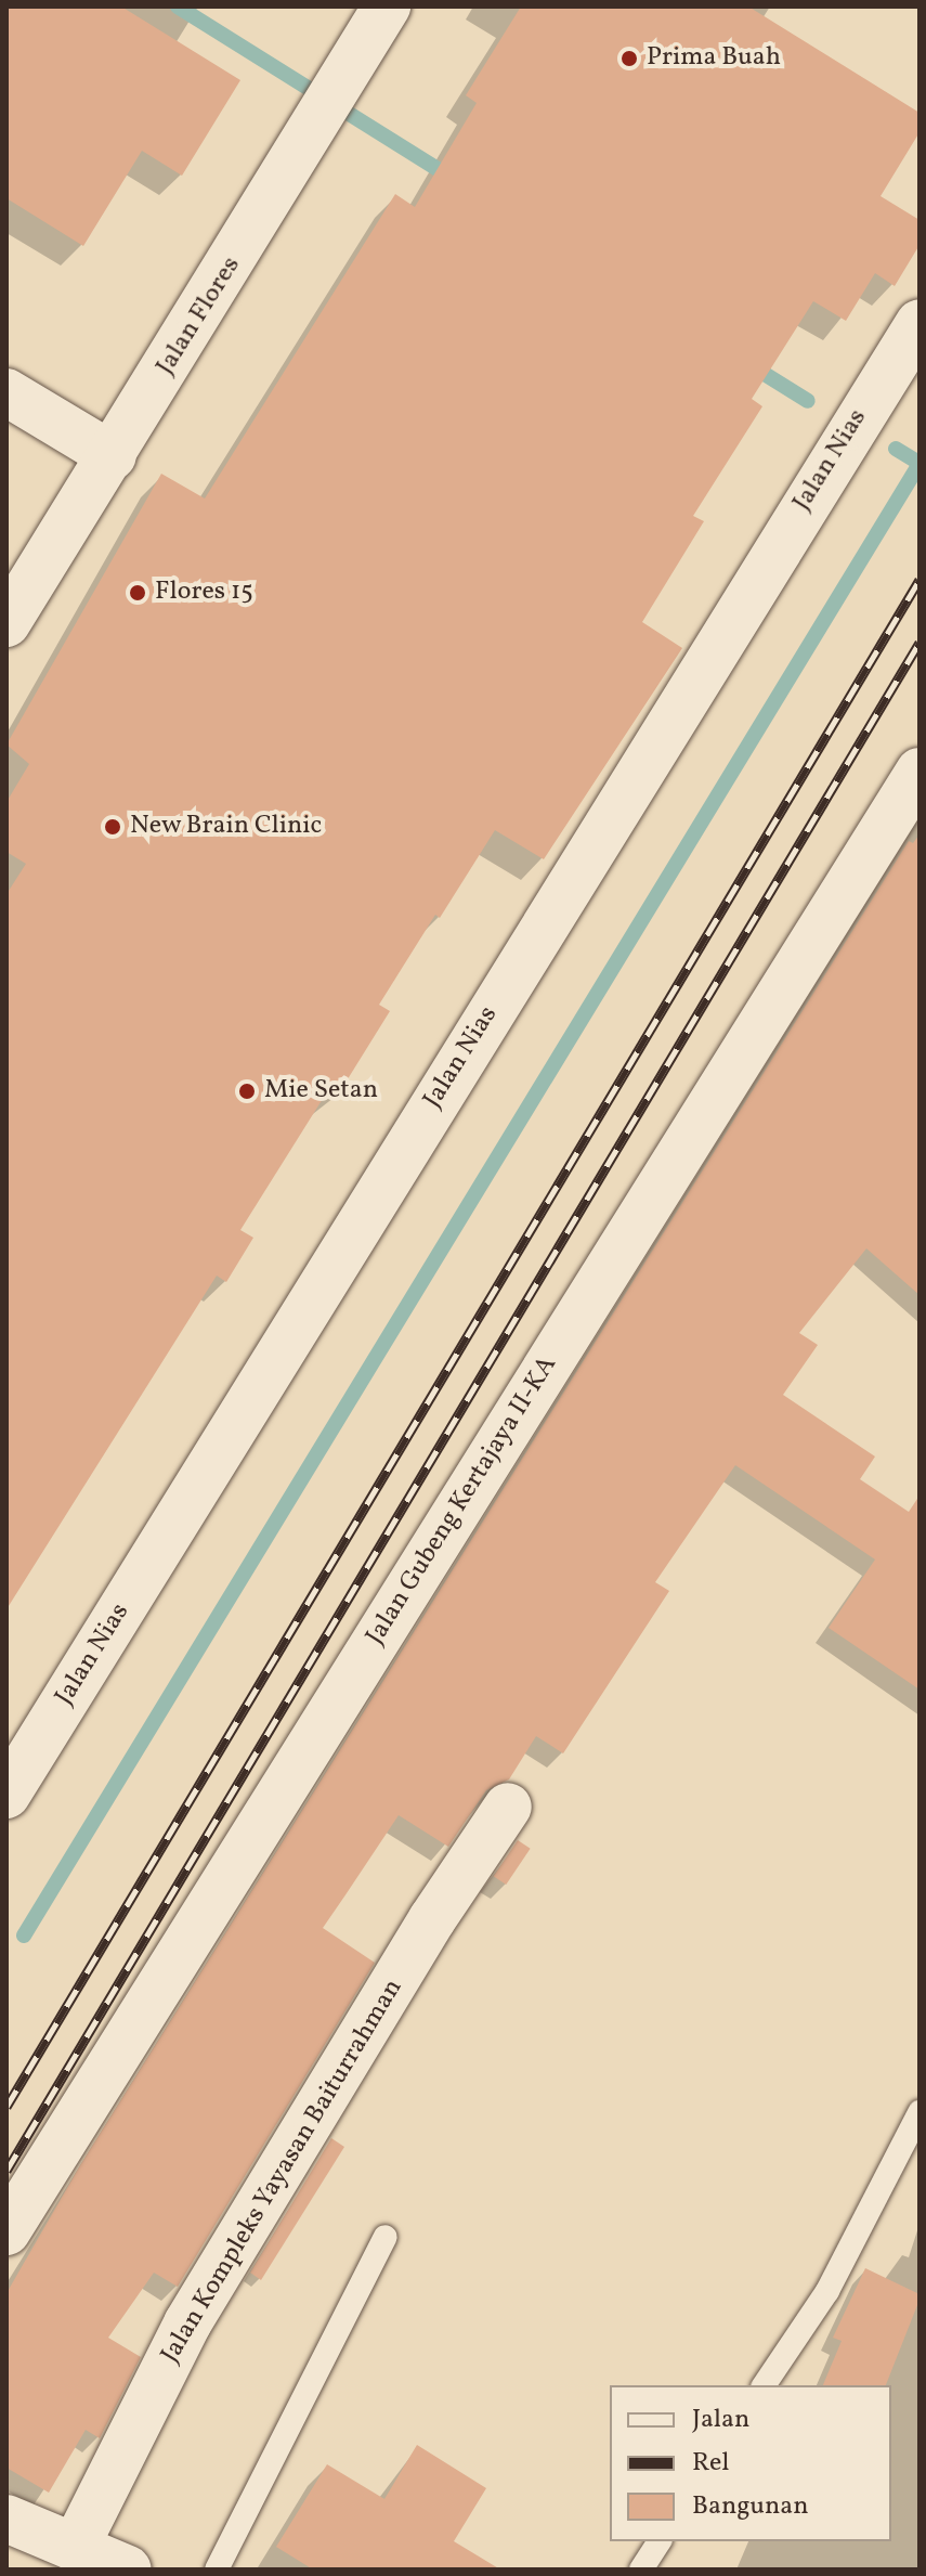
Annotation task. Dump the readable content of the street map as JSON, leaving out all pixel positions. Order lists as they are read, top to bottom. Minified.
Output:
{"streets":{"street":["Jalan Flores","Jalan Nias","Jalan Gubeng Kertajaya II-KA","Jalan Kompleks Yayasan Baiturrahman"]},"places":["Prima Buah","Flores 15","New Brain Clinic","Mie Setan"],"legend":["Jalan","Rel","Bangunan"]}
